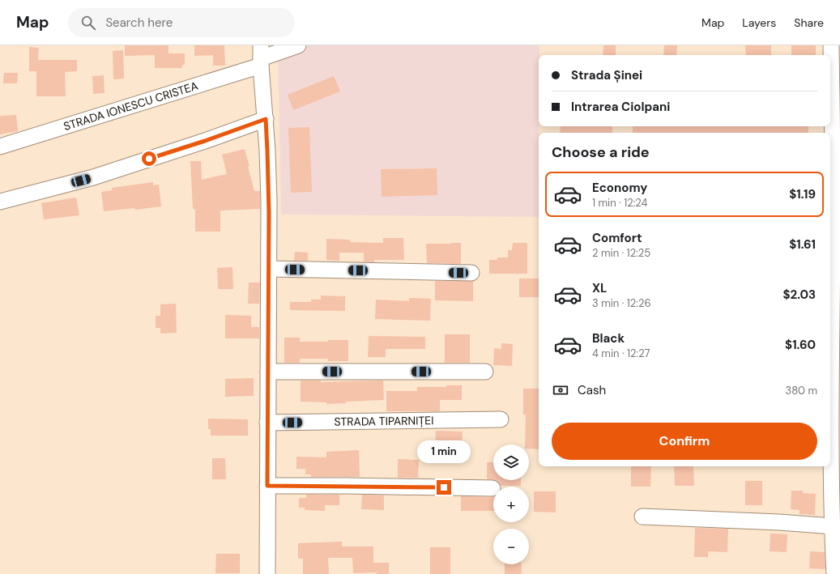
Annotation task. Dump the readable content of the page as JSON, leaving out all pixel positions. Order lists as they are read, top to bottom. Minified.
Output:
{"streets":{"street":["STRADA IONESCU CRISTEA","STRADA TIPARNIȚEI"]},"page":{"header":"Map","search":"Search here","nav":["Map","Layers","Share"],"banner":["Strada Șinei","Intrarea Ciolpani"],"heading":"Choose a ride","list":[{"name":"Economy","note":"1 min · 12:24","value":"$1.19"},{"name":"Comfort","note":"2 min · 12:25","value":"$1.61"},{"name":"XL","note":"3 min · 12:26","value":"$2.03"},{"name":"Black","note":"4 min · 12:27","value":"$1.60"}],"pay":["Cash","380 m"],"buttons":"Confirm","bubble":"1 min","map_buttons":["+","−"]}}
